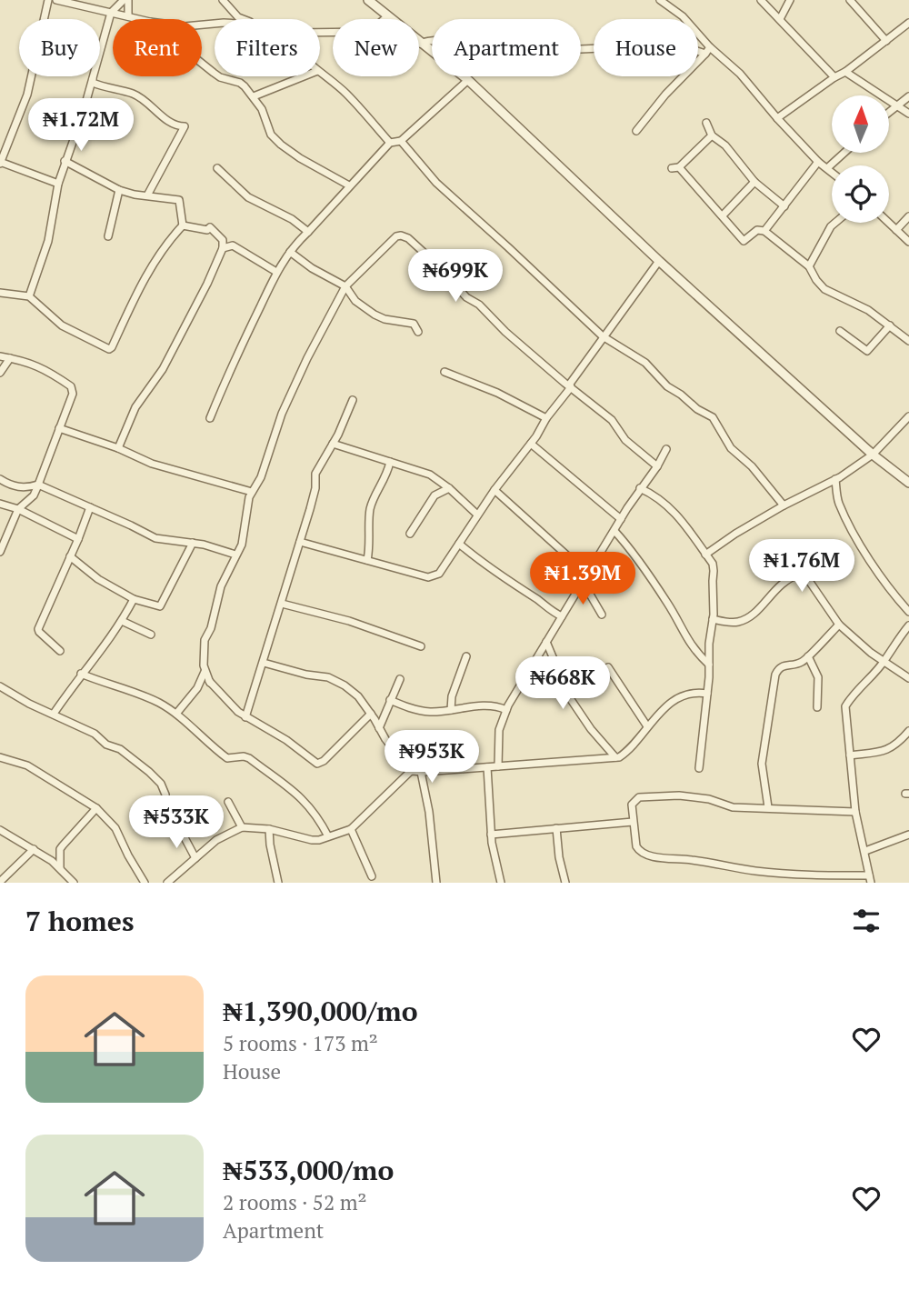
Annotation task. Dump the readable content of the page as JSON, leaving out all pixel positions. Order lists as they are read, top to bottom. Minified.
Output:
{"north":"top","page":{"chip":["Buy","Rent","Filters","New","Apartment","House"],"price":["₦1.72M","₦699K","₦1.76M","₦1.39M","₦668K","₦953K","₦533K"],"heading":"7 homes","list":[{"name":"₦1,390,000/mo","note":"5 rooms · 173 m² · House"},{"name":"₦533,000/mo","note":"2 rooms · 52 m² · Apartment"}]}}
